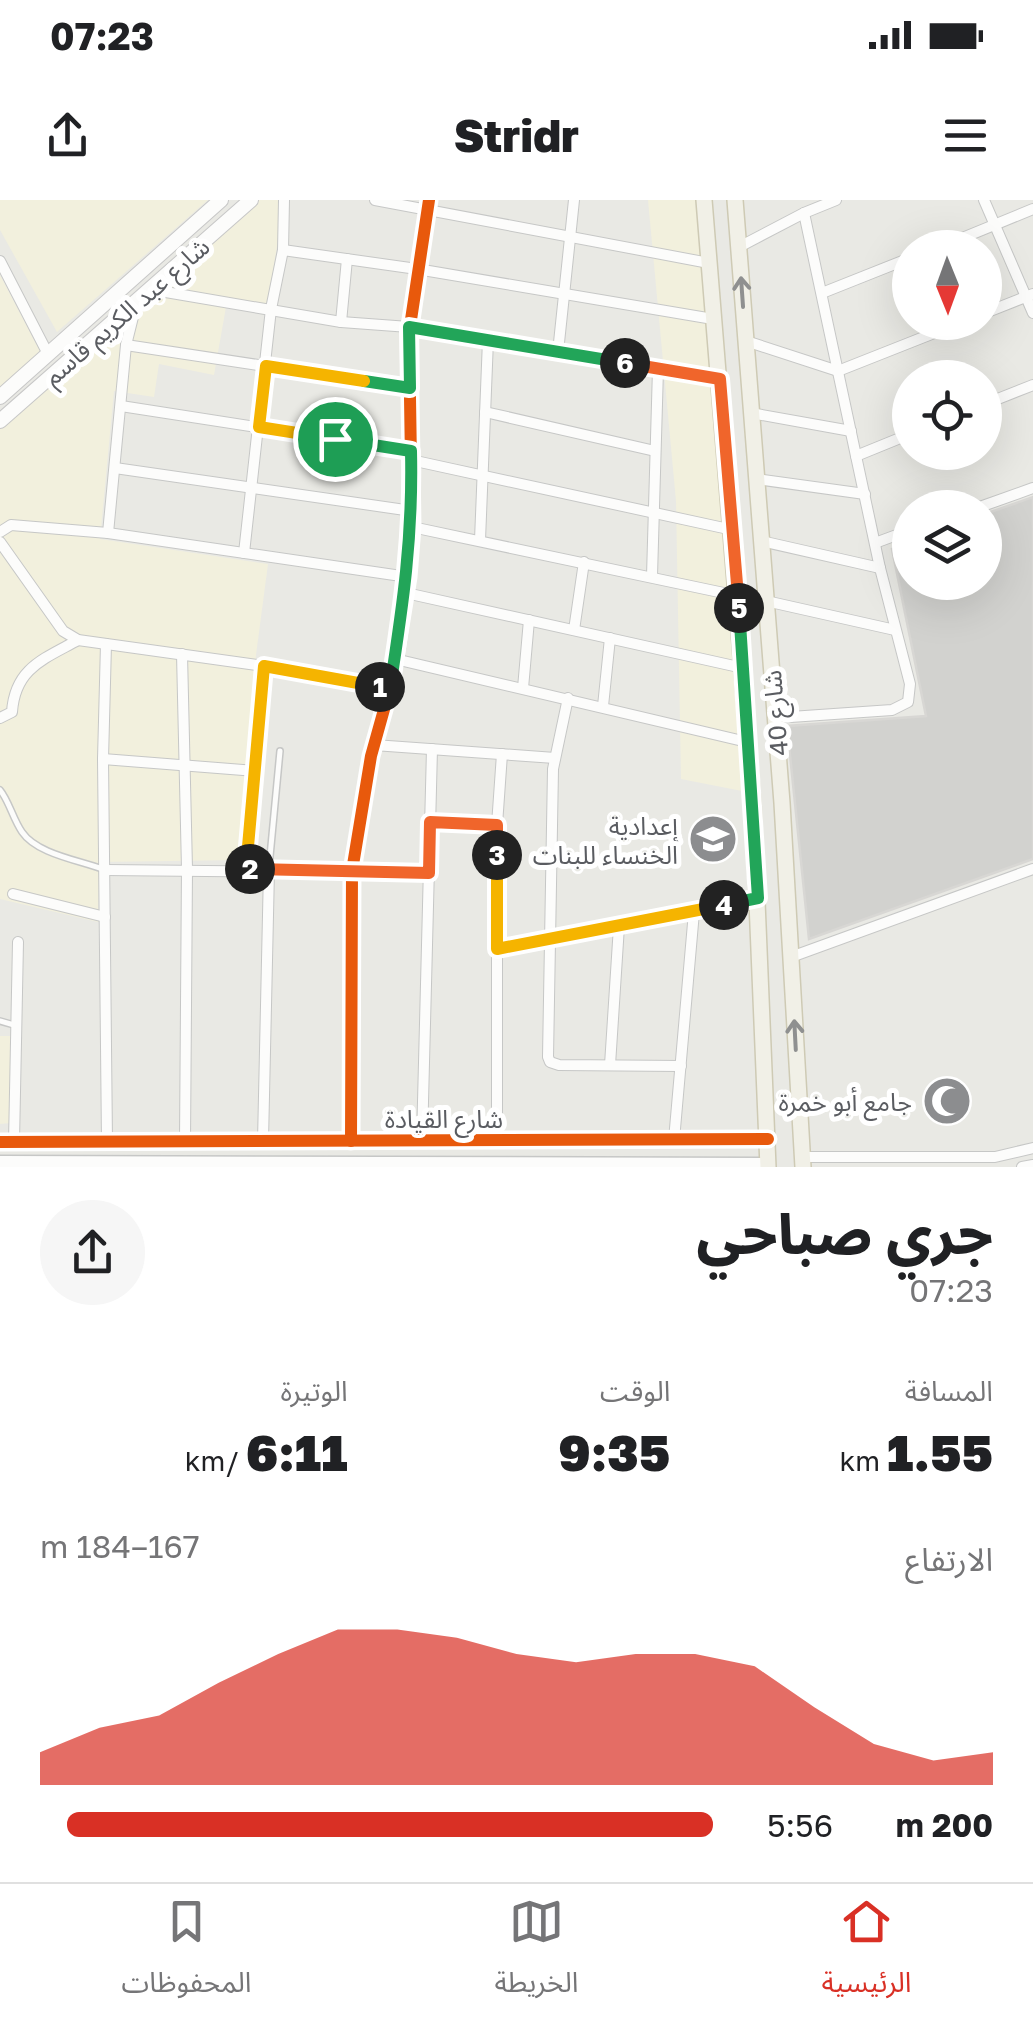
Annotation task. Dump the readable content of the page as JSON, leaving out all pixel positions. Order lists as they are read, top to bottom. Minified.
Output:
{"streets":{"main road":["شارع عبد الكريم قاسم","شارع 40"],"street":["شارع القيادة"]},"crossings":[["شارع 40","شارع القيادة"]],"places":{"school or university":["إعدادية الخنساء للبنات"],"mosque":["جامع أبو خمرة"]},"north":"bottom","page":{"status":"07:23","header":"Stridr","pins":["6","5","1","3","2","4"],"heading":["جري صباحي","07:23"],"stats":[["المسافة","1.55 km"],["الوقت","9:35"],["الوتيرة","6:11 /km"]],"chart":["الارتفاع","167–184 m"],"list":[{"name":"200 m","note":"5:56"}],"tabs":["الرئيسية","الخريطة","المحفوظات"]}}
